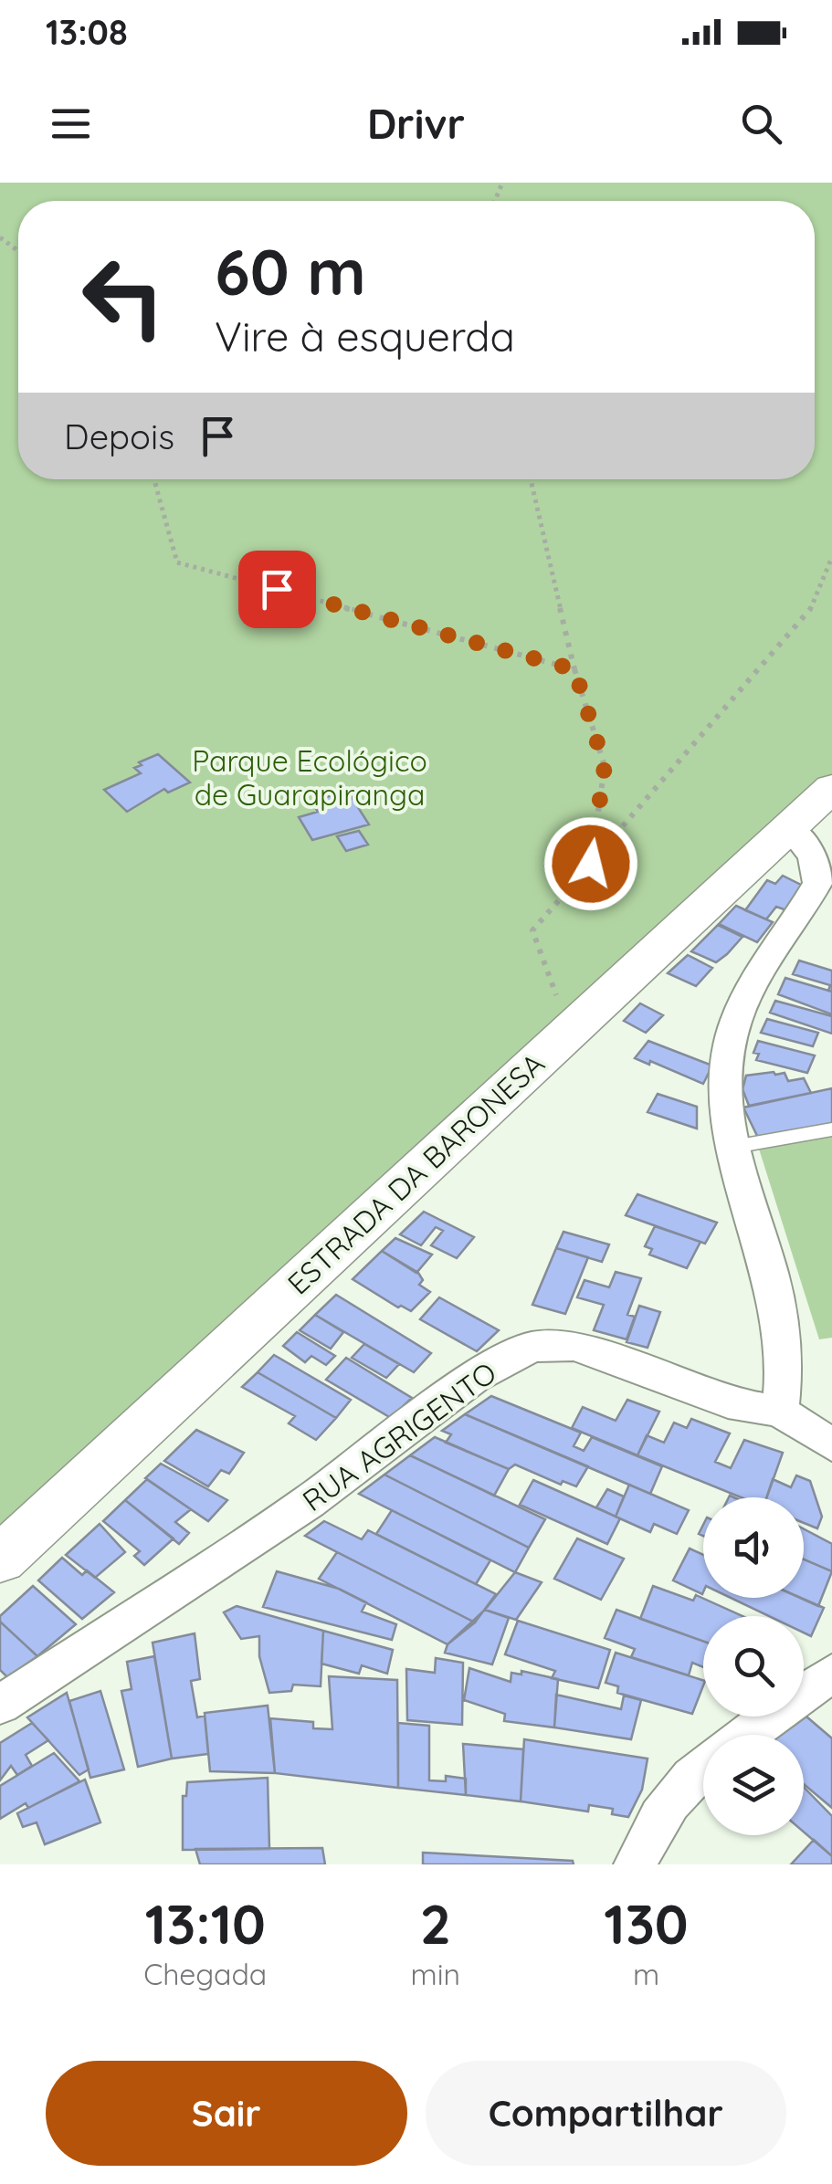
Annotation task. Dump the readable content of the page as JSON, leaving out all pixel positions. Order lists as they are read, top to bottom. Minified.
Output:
{"streets":{"main road":["ESTRADA DA BARONESA"],"street":["RUA AGRIGENTO"]},"parks":["Parque Ecológico de Guarapiranga"],"page":{"status":"13:08","header":"Drivr","turn":["60 m","Vire à esquerda"],"then":"Depois","eta":["13:10","Chegada","2","min","130","m"],"buttons":["Sair","Compartilhar"]}}
